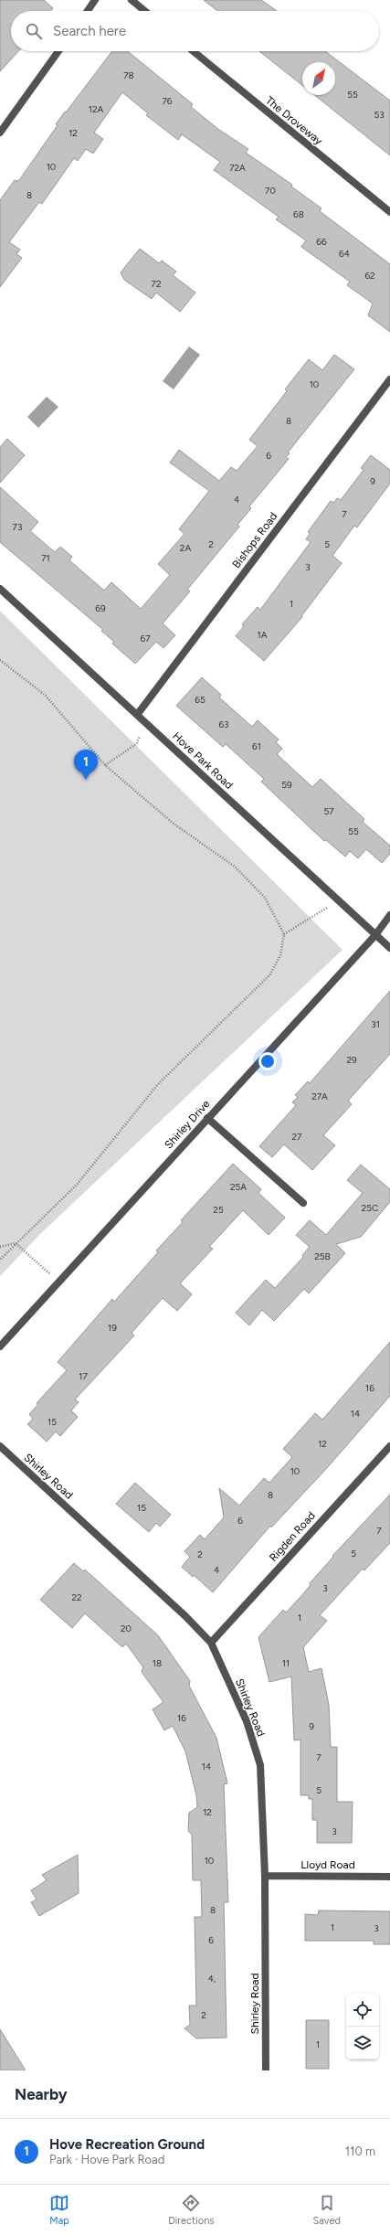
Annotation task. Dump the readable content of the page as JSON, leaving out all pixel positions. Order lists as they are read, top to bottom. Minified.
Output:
{"streets":{"street":["The Droveway","Bishops Road","Hove Park Road","Shirley Drive","Shirley Road","Rigden Road","Lloyd Road"]},"crossings":[["Bishops Road","Hove Park Road"],["Hove Park Road","Shirley Drive"],["Shirley Road","Rigden Road"],["Shirley Road","Lloyd Road"]],"house_numbers":["78","55","76","12A","53","12","10","72A","70","8","68","66","64","62","72","10","8","6","9","4","7","73","2","5","2A","71","3","1","69","1A","67","65","63","61","59","57","55","31","29","27A","27","25A","25C","25","25B","19","17","16","14","15","12","10","8","15","6","7","5","2","4","3","22","1","20","18","11","16","9","7","14","5","12","3","10","8","1","3","6","4,","2","1"],"north":"top right","page":{"search":"Search here","pins":"1","heading":"Nearby","list":[{"mark":"1","name":"Hove Recreation Ground","note":"Park · Hove Park Road","value":"110 m"}],"nav":["Map","Directions","Saved"]}}
